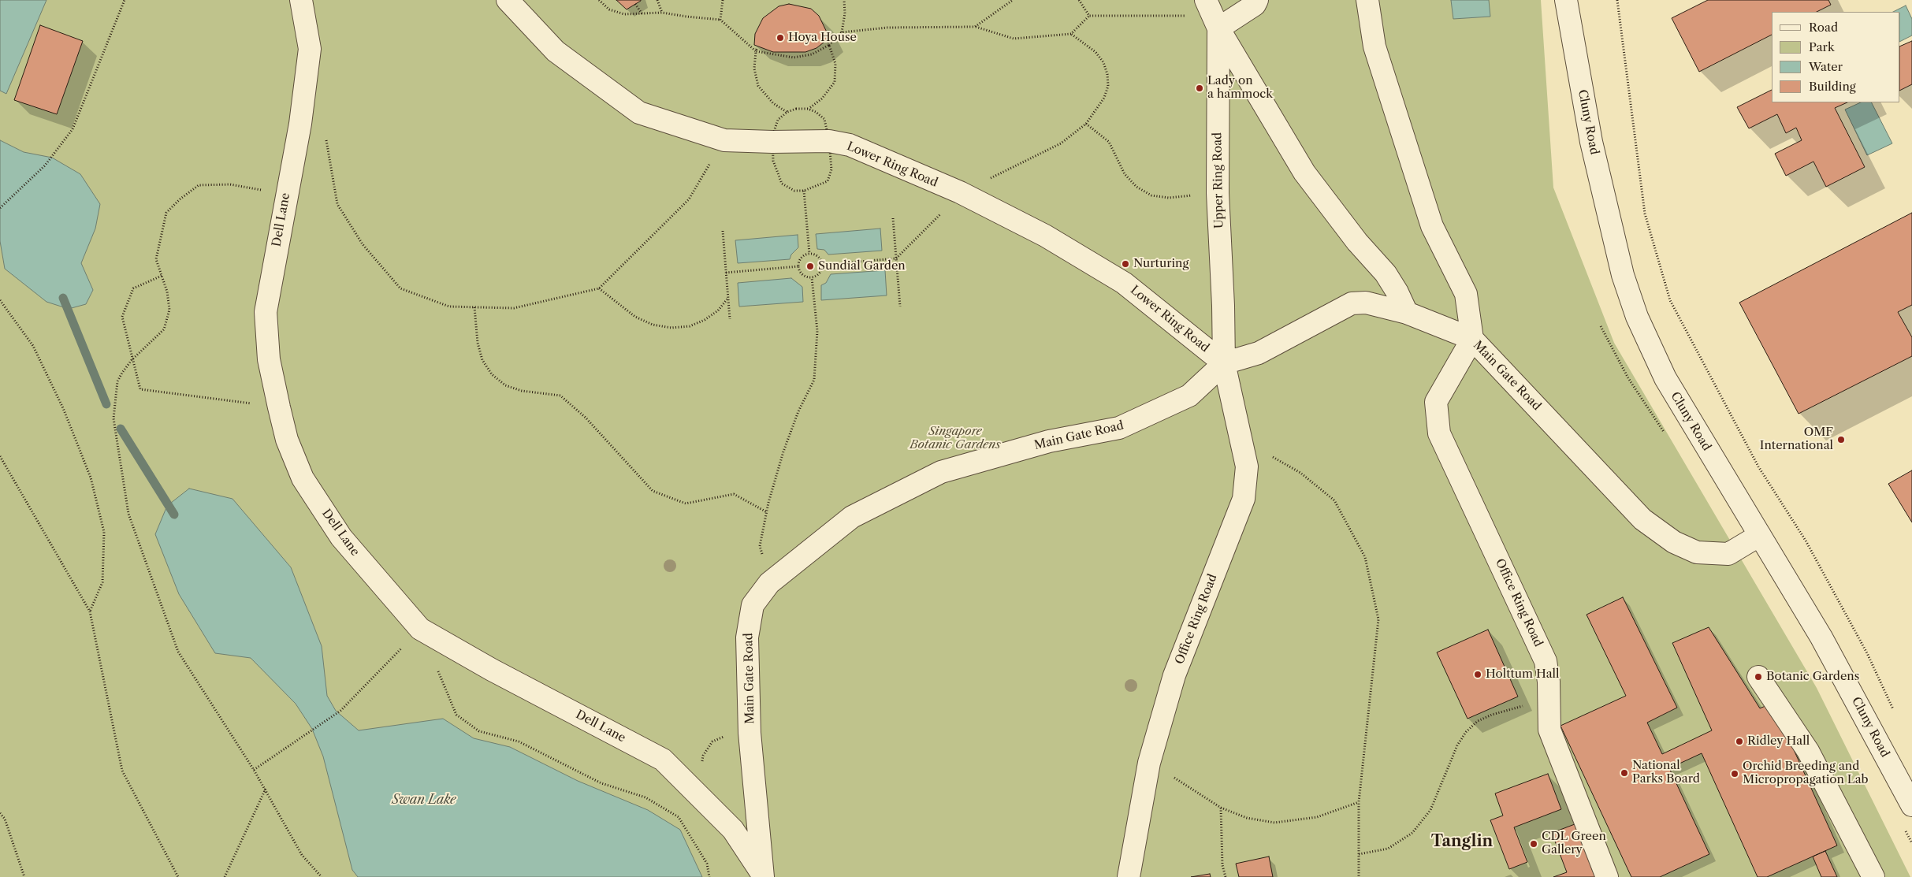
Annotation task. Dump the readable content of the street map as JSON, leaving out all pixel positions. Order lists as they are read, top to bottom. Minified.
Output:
{"streets":{"street":["Cluny Road","Lower Ring Road","Upper Ring Road","Dell Lane","Main Gate Road","Office Ring Road"]},"crossings":[["Cluny Road","Main Gate Road"],["Lower Ring Road","Upper Ring Road"],["Lower Ring Road","Main Gate Road"],["Lower Ring Road","Office Ring Road"],["Upper Ring Road","Main Gate Road"],["Upper Ring Road","Office Ring Road"],["Dell Lane","Main Gate Road"],["Main Gate Road","Office Ring Road"]],"districts":["Tanglin"],"water":["Swan Lake"],"parks":["Singapore Botanic Gardens"],"places":["Hoya House","Lady on a hammock","Nurturing","Sundial Garden","OMF International","Holttum Hall","Botanic Gardens","Ridley Hall","National Parks Board","Orchid Breeding and Micropropagation Lab","CDL Green Gallery"],"legend":["Road","Park","Water","Building"]}
